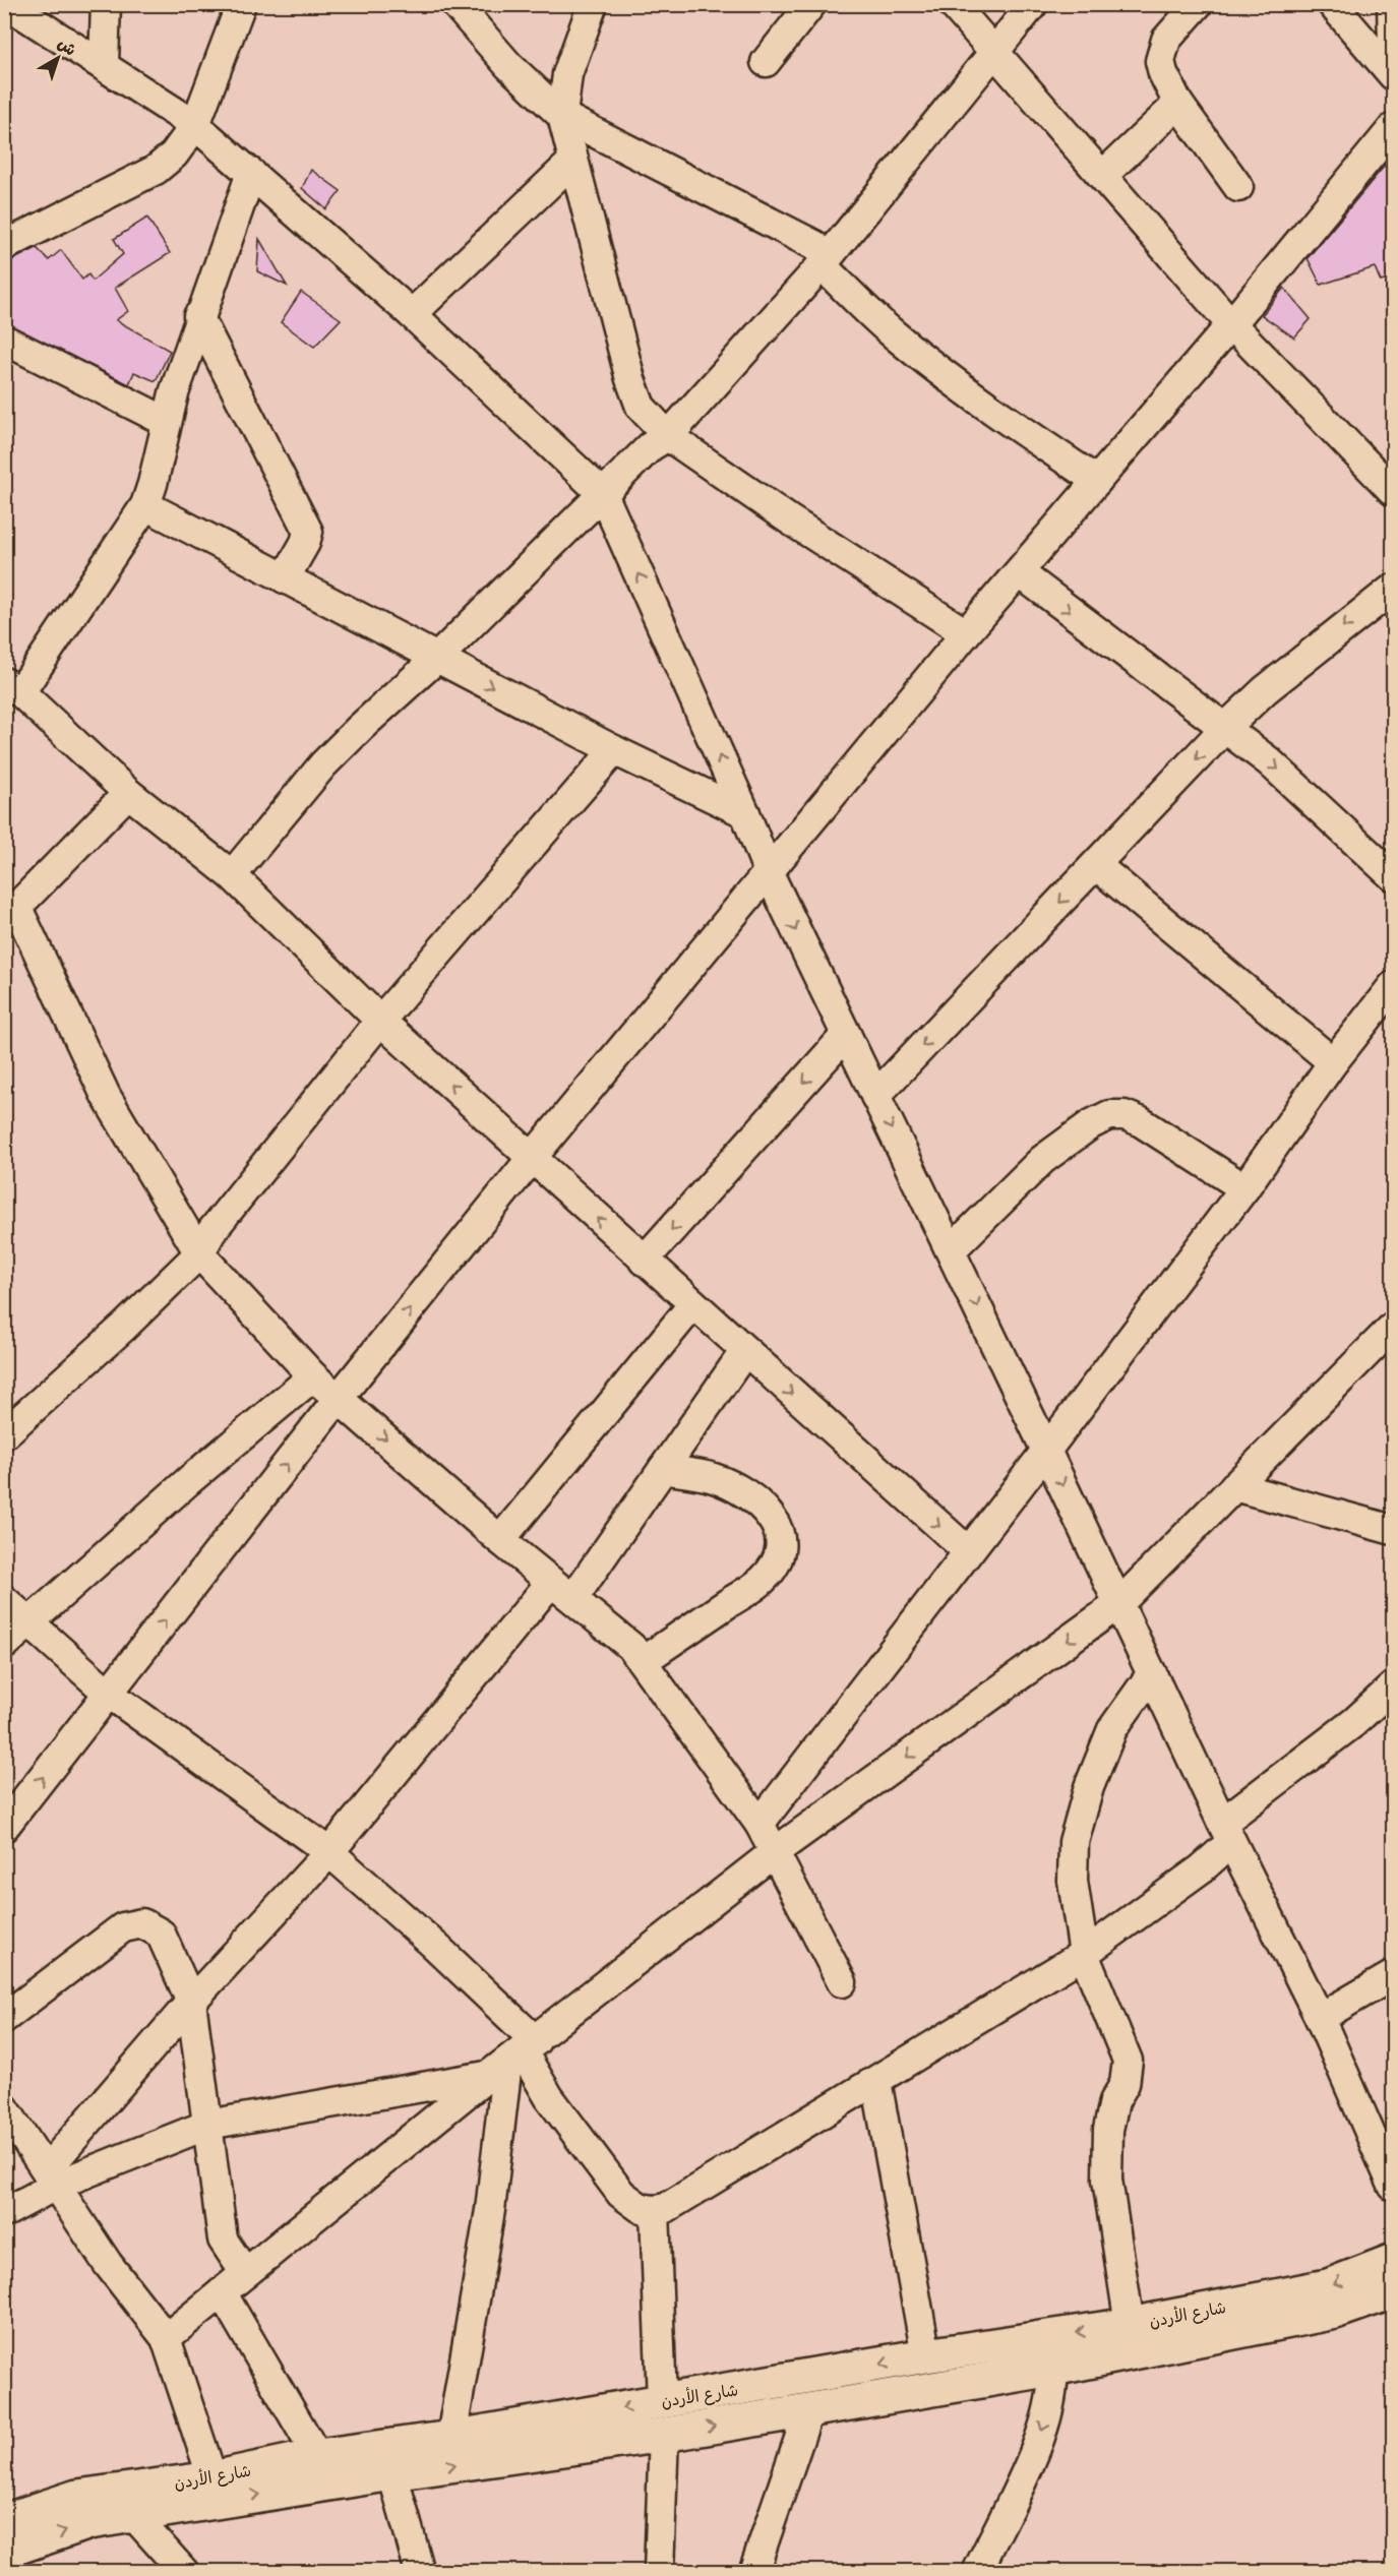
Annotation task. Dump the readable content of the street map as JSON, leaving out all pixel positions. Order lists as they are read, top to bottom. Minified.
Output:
{"streets":{"highway":["شارع الأردن"]},"north":"top right"}
